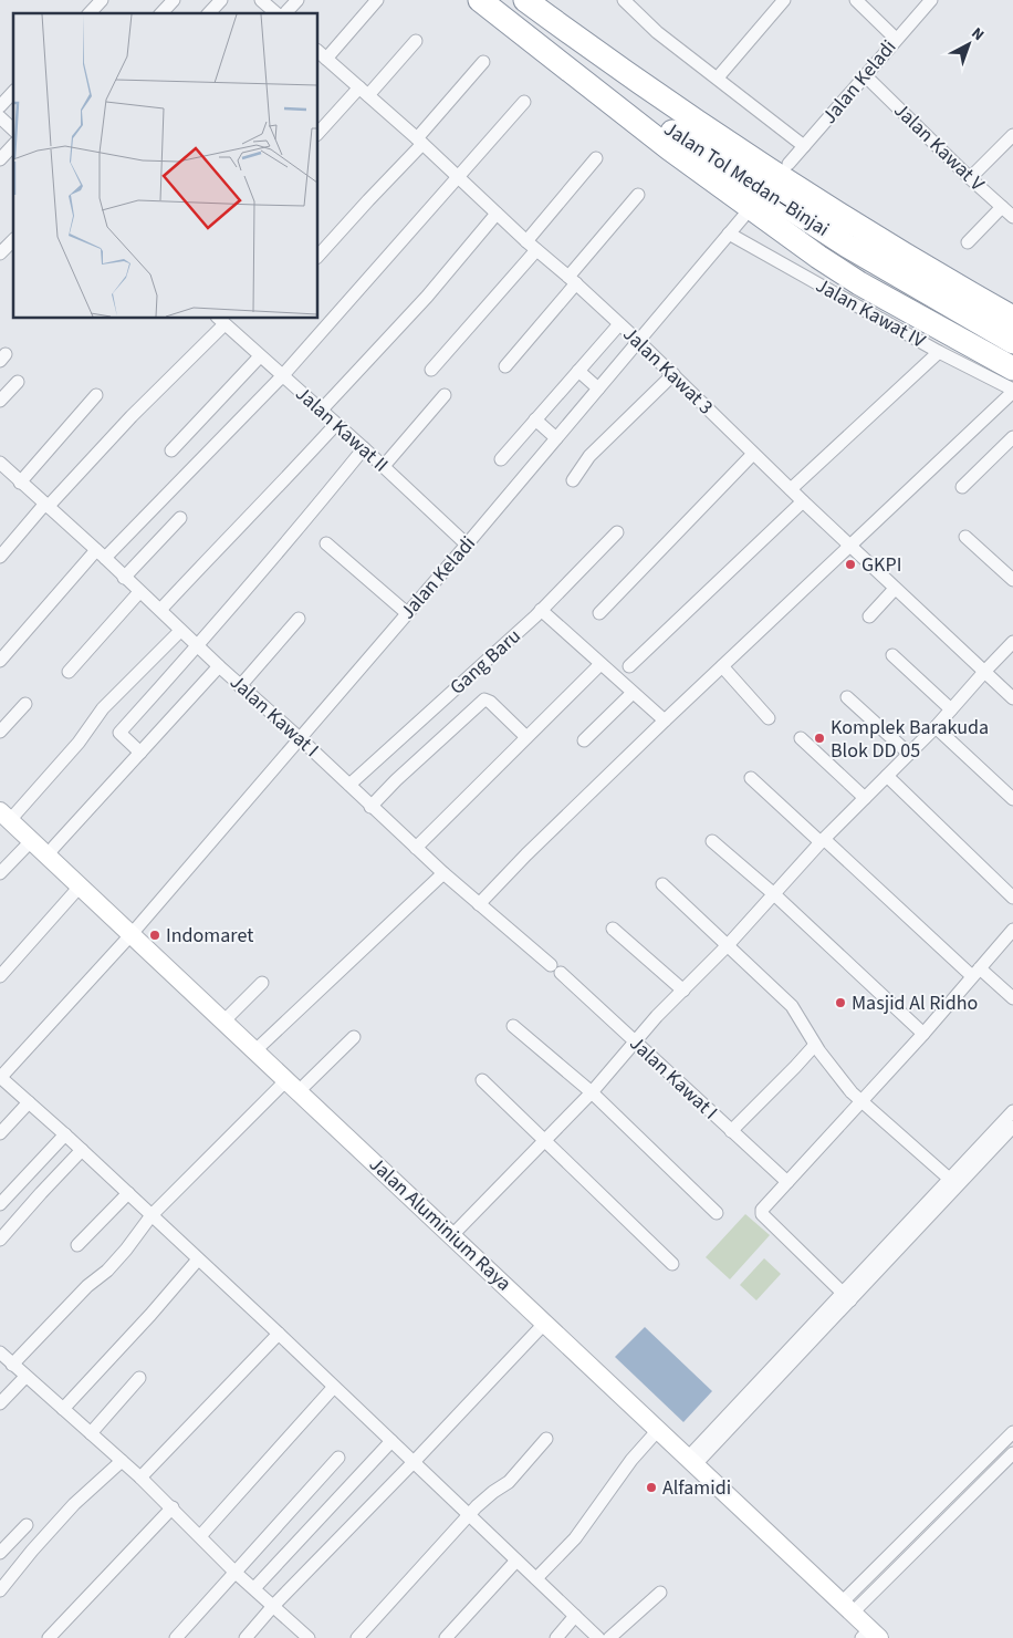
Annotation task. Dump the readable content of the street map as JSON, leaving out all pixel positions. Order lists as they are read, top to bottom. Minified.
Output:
{"streets":{"highway":["Jalan Tol Medan–Binjai"],"main road":["Jalan Aluminium Raya"],"street":["Jalan Keladi","Jalan Kawat V","Jalan Kawat IV","Jalan Kawat 3","Jalan Kawat II","Gang Baru","Jalan Kawat I"]},"crossings":[["Jalan Keladi","Jalan Kawat V"],["Jalan Keladi","Jalan Kawat IV"],["Jalan Keladi","Jalan Kawat 3"],["Jalan Keladi","Jalan Kawat II"],["Jalan Keladi","Jalan Kawat I"],["Jalan Keladi","Jalan Aluminium Raya"],["Gang Baru","Jalan Kawat I"]],"places":["GKPI","Komplek Barakuda Blok DD 05","Indomaret","Masjid Al Ridho","Alfamidi"],"north":"top right"}
